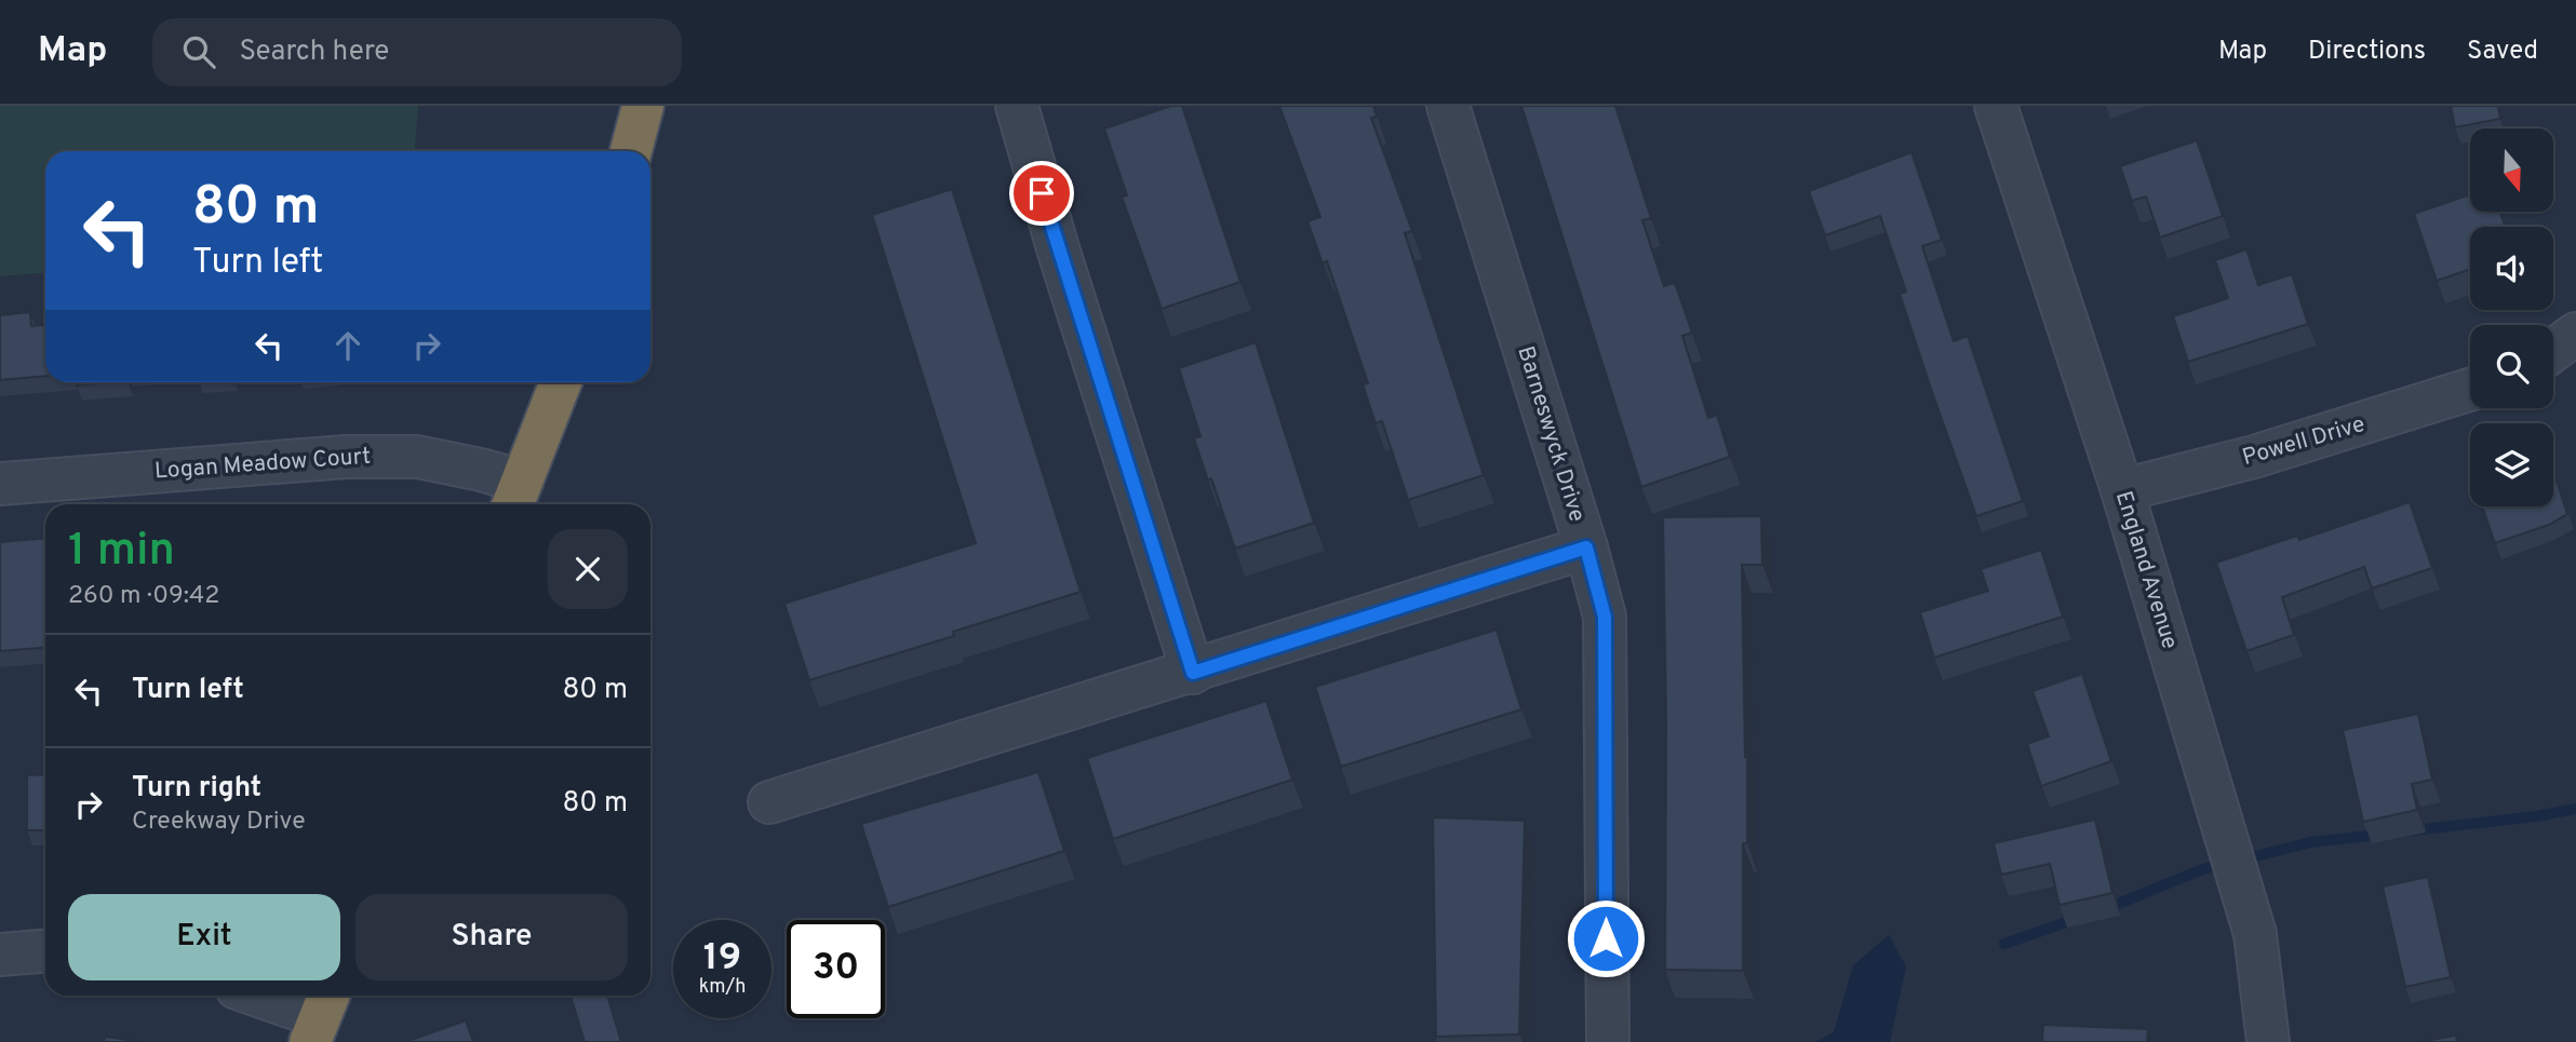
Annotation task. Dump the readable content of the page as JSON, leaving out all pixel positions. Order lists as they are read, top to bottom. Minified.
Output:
{"streets":{"street":["Barneswyck Drive","Powell Drive","Logan Meadow Court","England Avenue"]},"crossings":[["Powell Drive","England Avenue"]],"north":"bottom","page":{"header":"Map","search":"Search here","nav":["Map","Directions","Saved"],"turn":["80 m","Turn left"],"heading":["1 min","260 m · 09:42"],"list":[{"name":"Turn left","value":"80 m"},{"name":"Turn right","note":"Creekway Drive","value":"80 m"}],"buttons":["Exit","Share"],"speed":"19 km/h","limit":"30"}}
